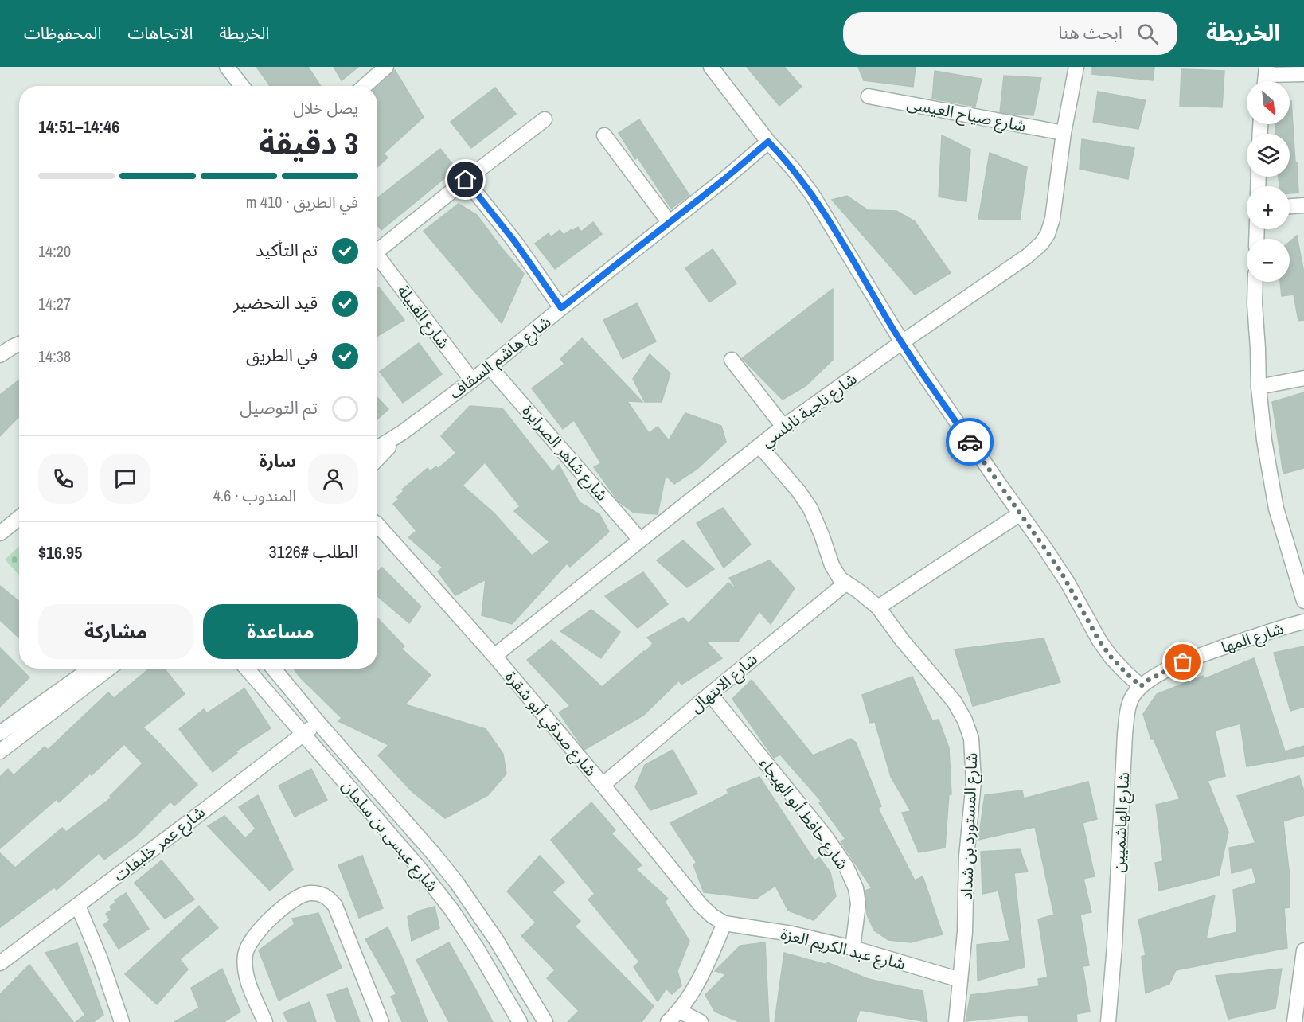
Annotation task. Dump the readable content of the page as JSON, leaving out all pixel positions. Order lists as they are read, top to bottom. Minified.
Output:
{"streets":{"street":["شارع صياح العيسى","شارع القبيلة","شارع هاشم السقاف","شارع ناجية نابلسي","شارع شاهر الصرايرة","شارع المها","شارع الابتهال","شارع صدقي أبو شقرة","شارع حافظ أبو الهيجاء","شارع الهاشميين","شارع المستورد بن شداد","شارع عيسى بن سلمان","شارع عمر خليفات","شارع عبد الكريم العزة"]},"crossings":[["شارع صياح العيسى","شارع ناجية نابلسي"],["شارع القبيلة","شارع هاشم السقاف"],["شارع هاشم السقاف","شارع شاهر الصرايرة"],["شارع ناجية نابلسي","شارع شاهر الصرايرة"],["شارع ناجية نابلسي","شارع صدقي أبو شقرة"],["شارع ناجية نابلسي","شارع المستورد بن شداد"],["شارع المها","شارع الهاشميين"],["شارع الابتهال","شارع صدقي أبو شقرة"],["شارع الابتهال","شارع حافظ أبو الهيجاء"],["شارع الابتهال","شارع المستورد بن شداد"],["شارع صدقي أبو شقرة","شارع عبد الكريم العزة"],["شارع حافظ أبو الهيجاء","شارع عبد الكريم العزة"],["شارع المستورد بن شداد","شارع عبد الكريم العزة"],["شارع عيسى بن سلمان","شارع عمر خليفات"]],"north":"bottom right","page":{"header":"الخريطة","search":"ابحث هنا","nav":["الخريطة","الاتجاهات","المحفوظات"],"map_buttons":["+","−"],"heading":["3 دقيقة","يصل خلال","14:46–14:51"],"panel":["سارة","المندوب · 4.6","الطلب #3126","$16.95"],"bar":"في الطريق · 410 m","list":[["تم التأكيد","14:20"],["قيد التحضير","14:27"],["في الطريق","14:38"],"تم التوصيل"],"buttons":["مساعدة","مشاركة"]}}
